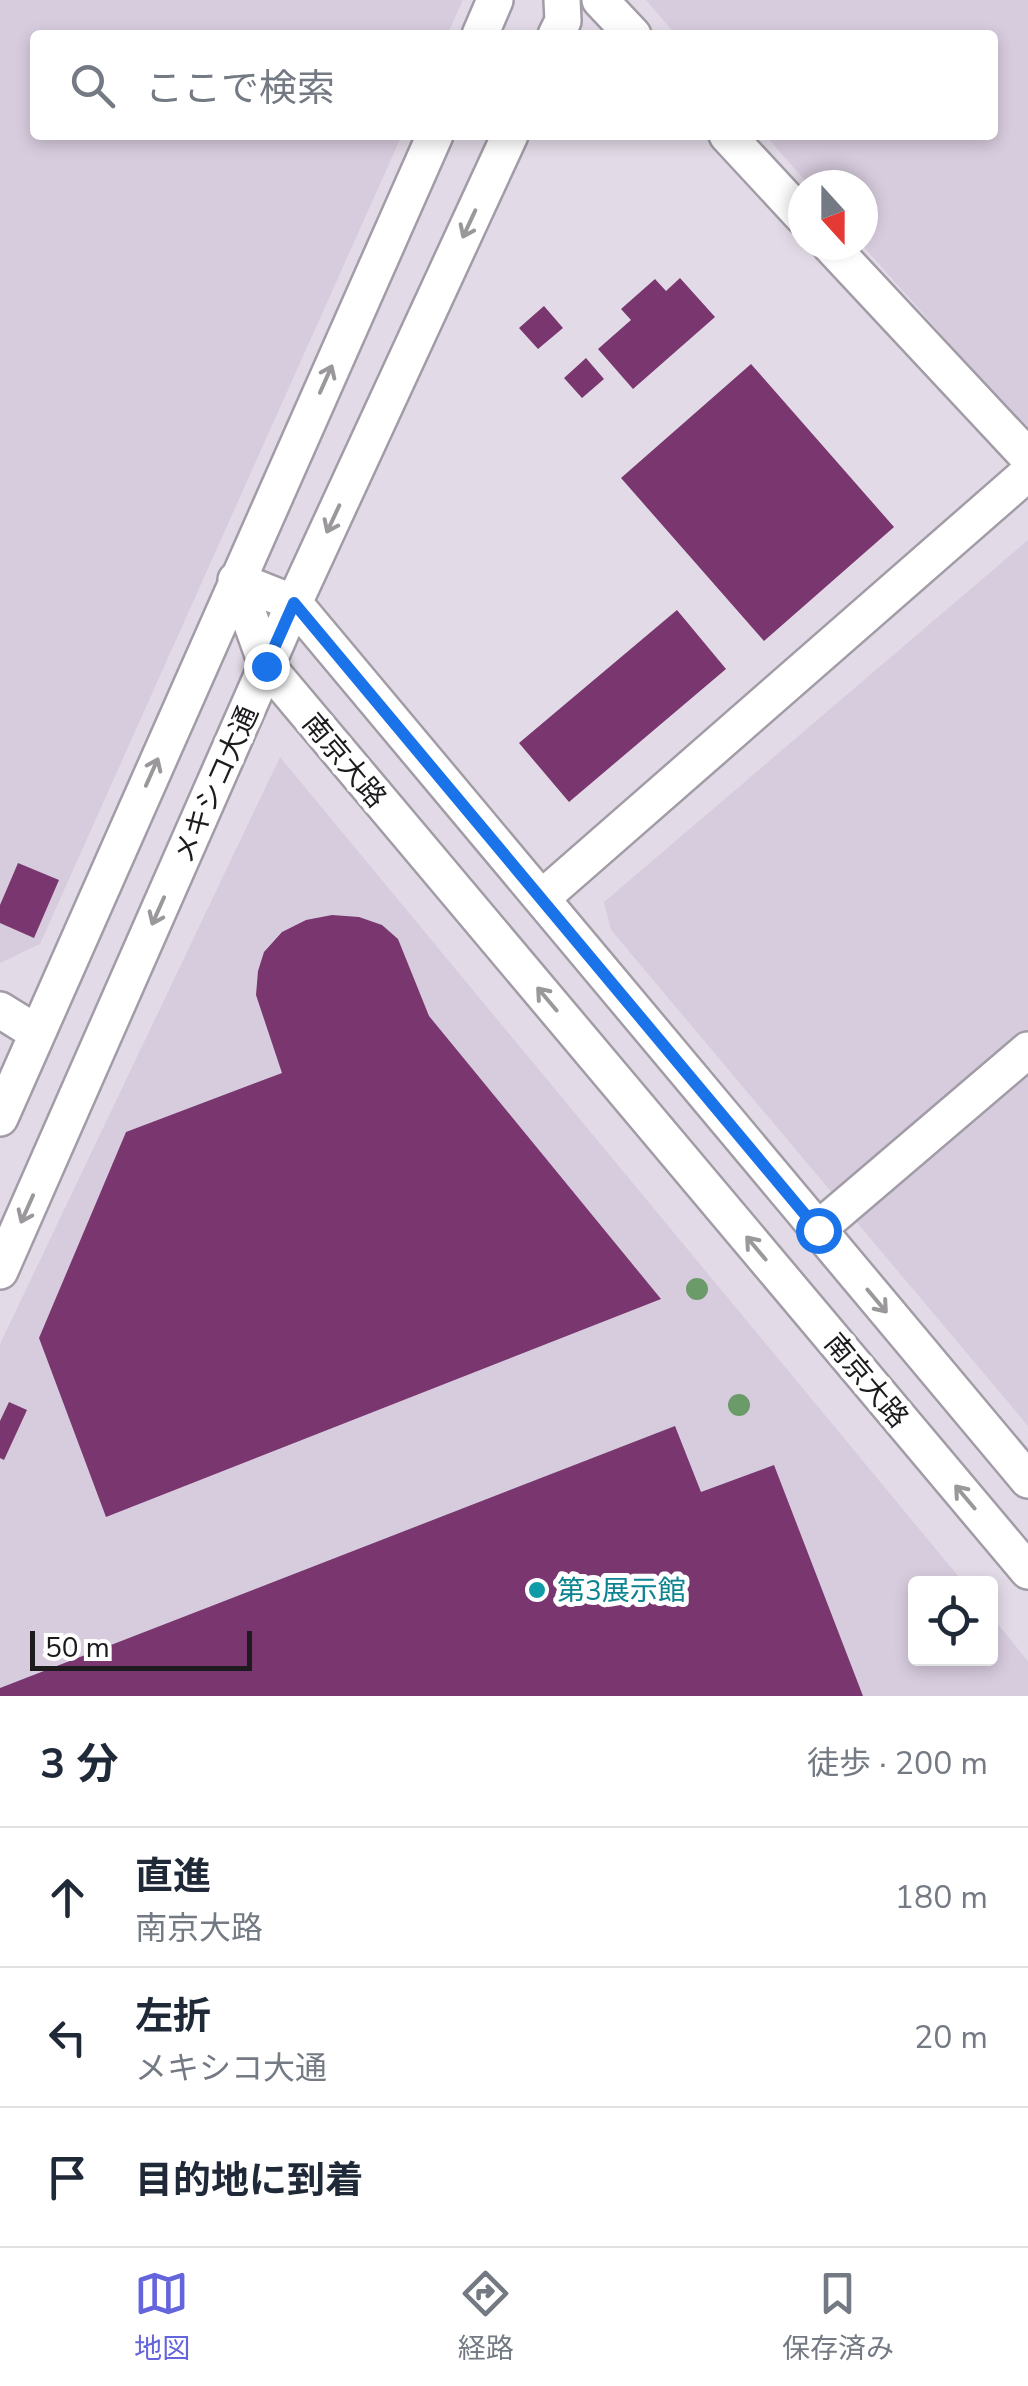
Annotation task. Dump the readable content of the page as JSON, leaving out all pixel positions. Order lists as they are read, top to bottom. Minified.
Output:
{"streets":{"street":["南京大路","メキシコ大通"]},"crossings":[["南京大路","メキシコ大通"]],"places":["第3展示館"],"scale_bar":"50 m","north":"bottom","page":{"search":"ここで検索","scale":"50 m","heading":["3 分","徒歩 · 200 m"],"list":[["直進","南京大路","180 m"],["左折","メキシコ大通","20 m"],"目的地に到着"],"nav":["地図","経路","保存済み"]}}
